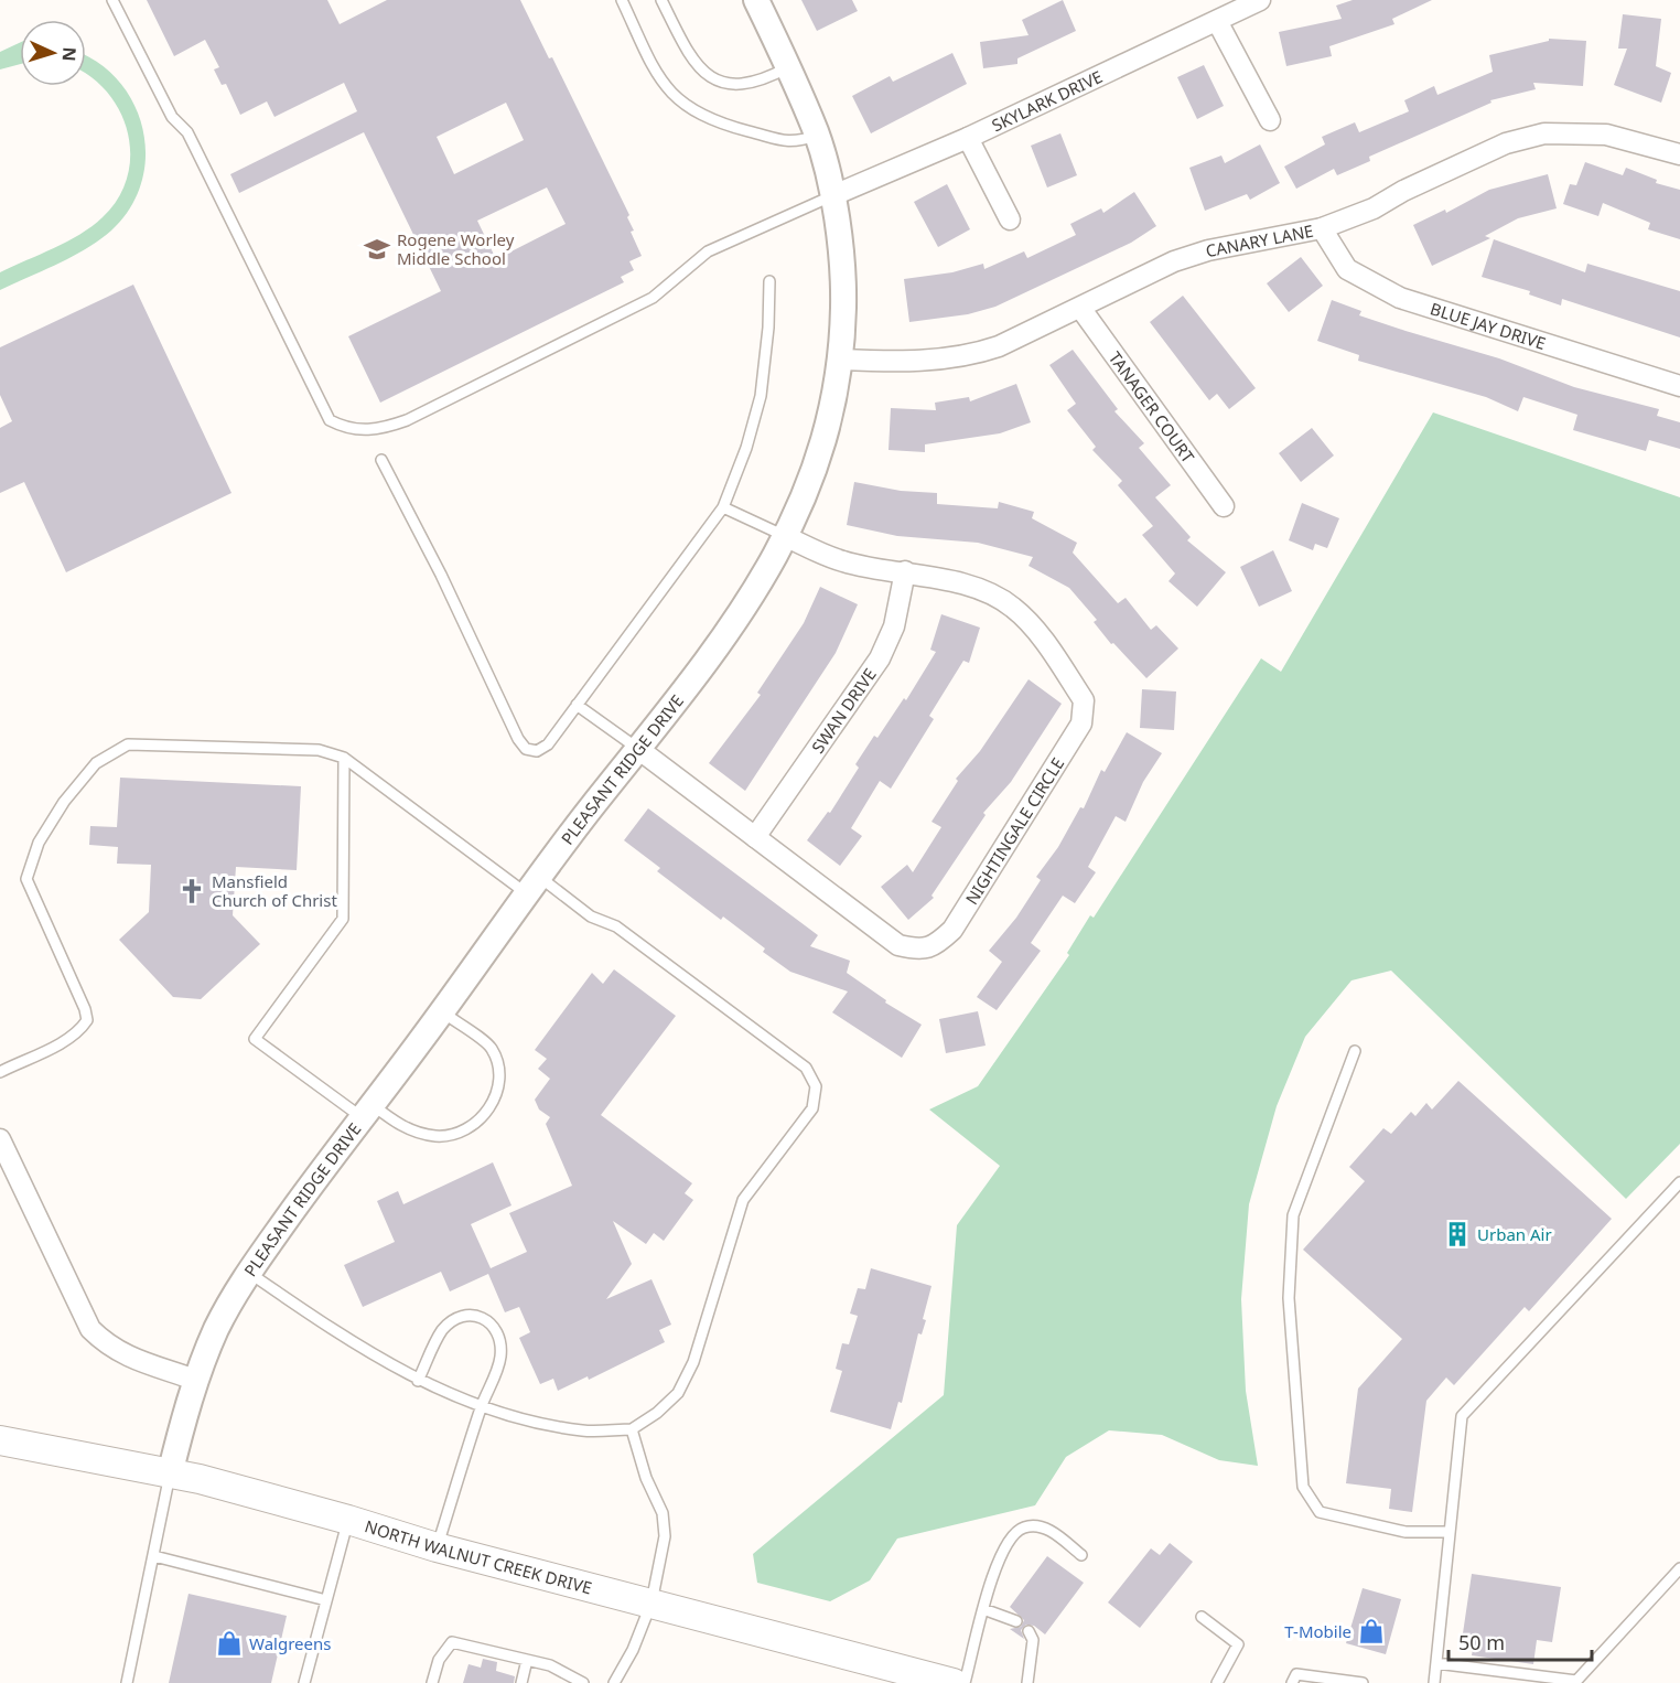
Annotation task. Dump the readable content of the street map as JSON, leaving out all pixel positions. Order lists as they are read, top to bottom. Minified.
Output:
{"streets":{"main road":["NORTH WALNUT CREEK DRIVE"],"street":["SKYLARK DRIVE","CANARY LANE","BLUE JAY DRIVE","TANAGER COURT","SWAN DRIVE","PLEASANT RIDGE DRIVE","NIGHTINGALE CIRCLE"]},"crossings":[["SKYLARK DRIVE","PLEASANT RIDGE DRIVE"],["CANARY LANE","BLUE JAY DRIVE"],["CANARY LANE","TANAGER COURT"],["CANARY LANE","PLEASANT RIDGE DRIVE"],["SWAN DRIVE","NIGHTINGALE CIRCLE"],["PLEASANT RIDGE DRIVE","NIGHTINGALE CIRCLE"],["PLEASANT RIDGE DRIVE","NORTH WALNUT CREEK DRIVE"]],"places":{"school or university":["Rogene Worley Middle School"],"church":["Mansfield Church of Christ"],"building":["Urban Air"],"shop":["T-Mobile","Walgreens"]},"scale_bar":"50 m","north":"right"}
